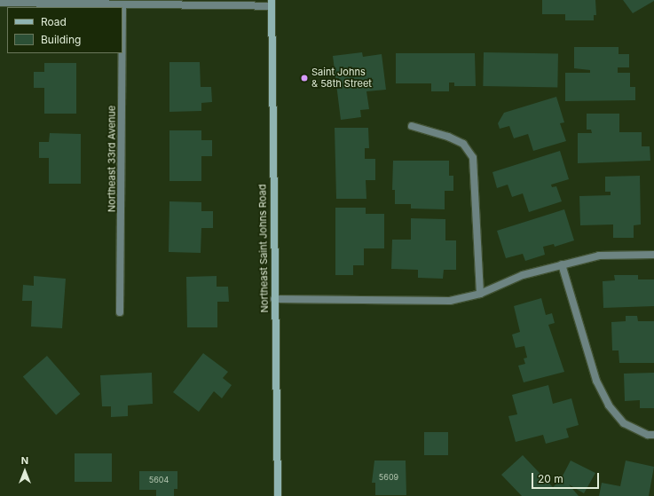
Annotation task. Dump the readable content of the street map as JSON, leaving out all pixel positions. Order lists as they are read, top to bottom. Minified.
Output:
{"streets":{"main road":["Northeast Saint Johns Road"],"street":["Northeast 33rd Avenue"]},"places":["Saint Johns & 58th Street"],"house_numbers":["5609","5604"],"legend":["Road","Building"],"scale_bar":"20 m","north":"top"}
